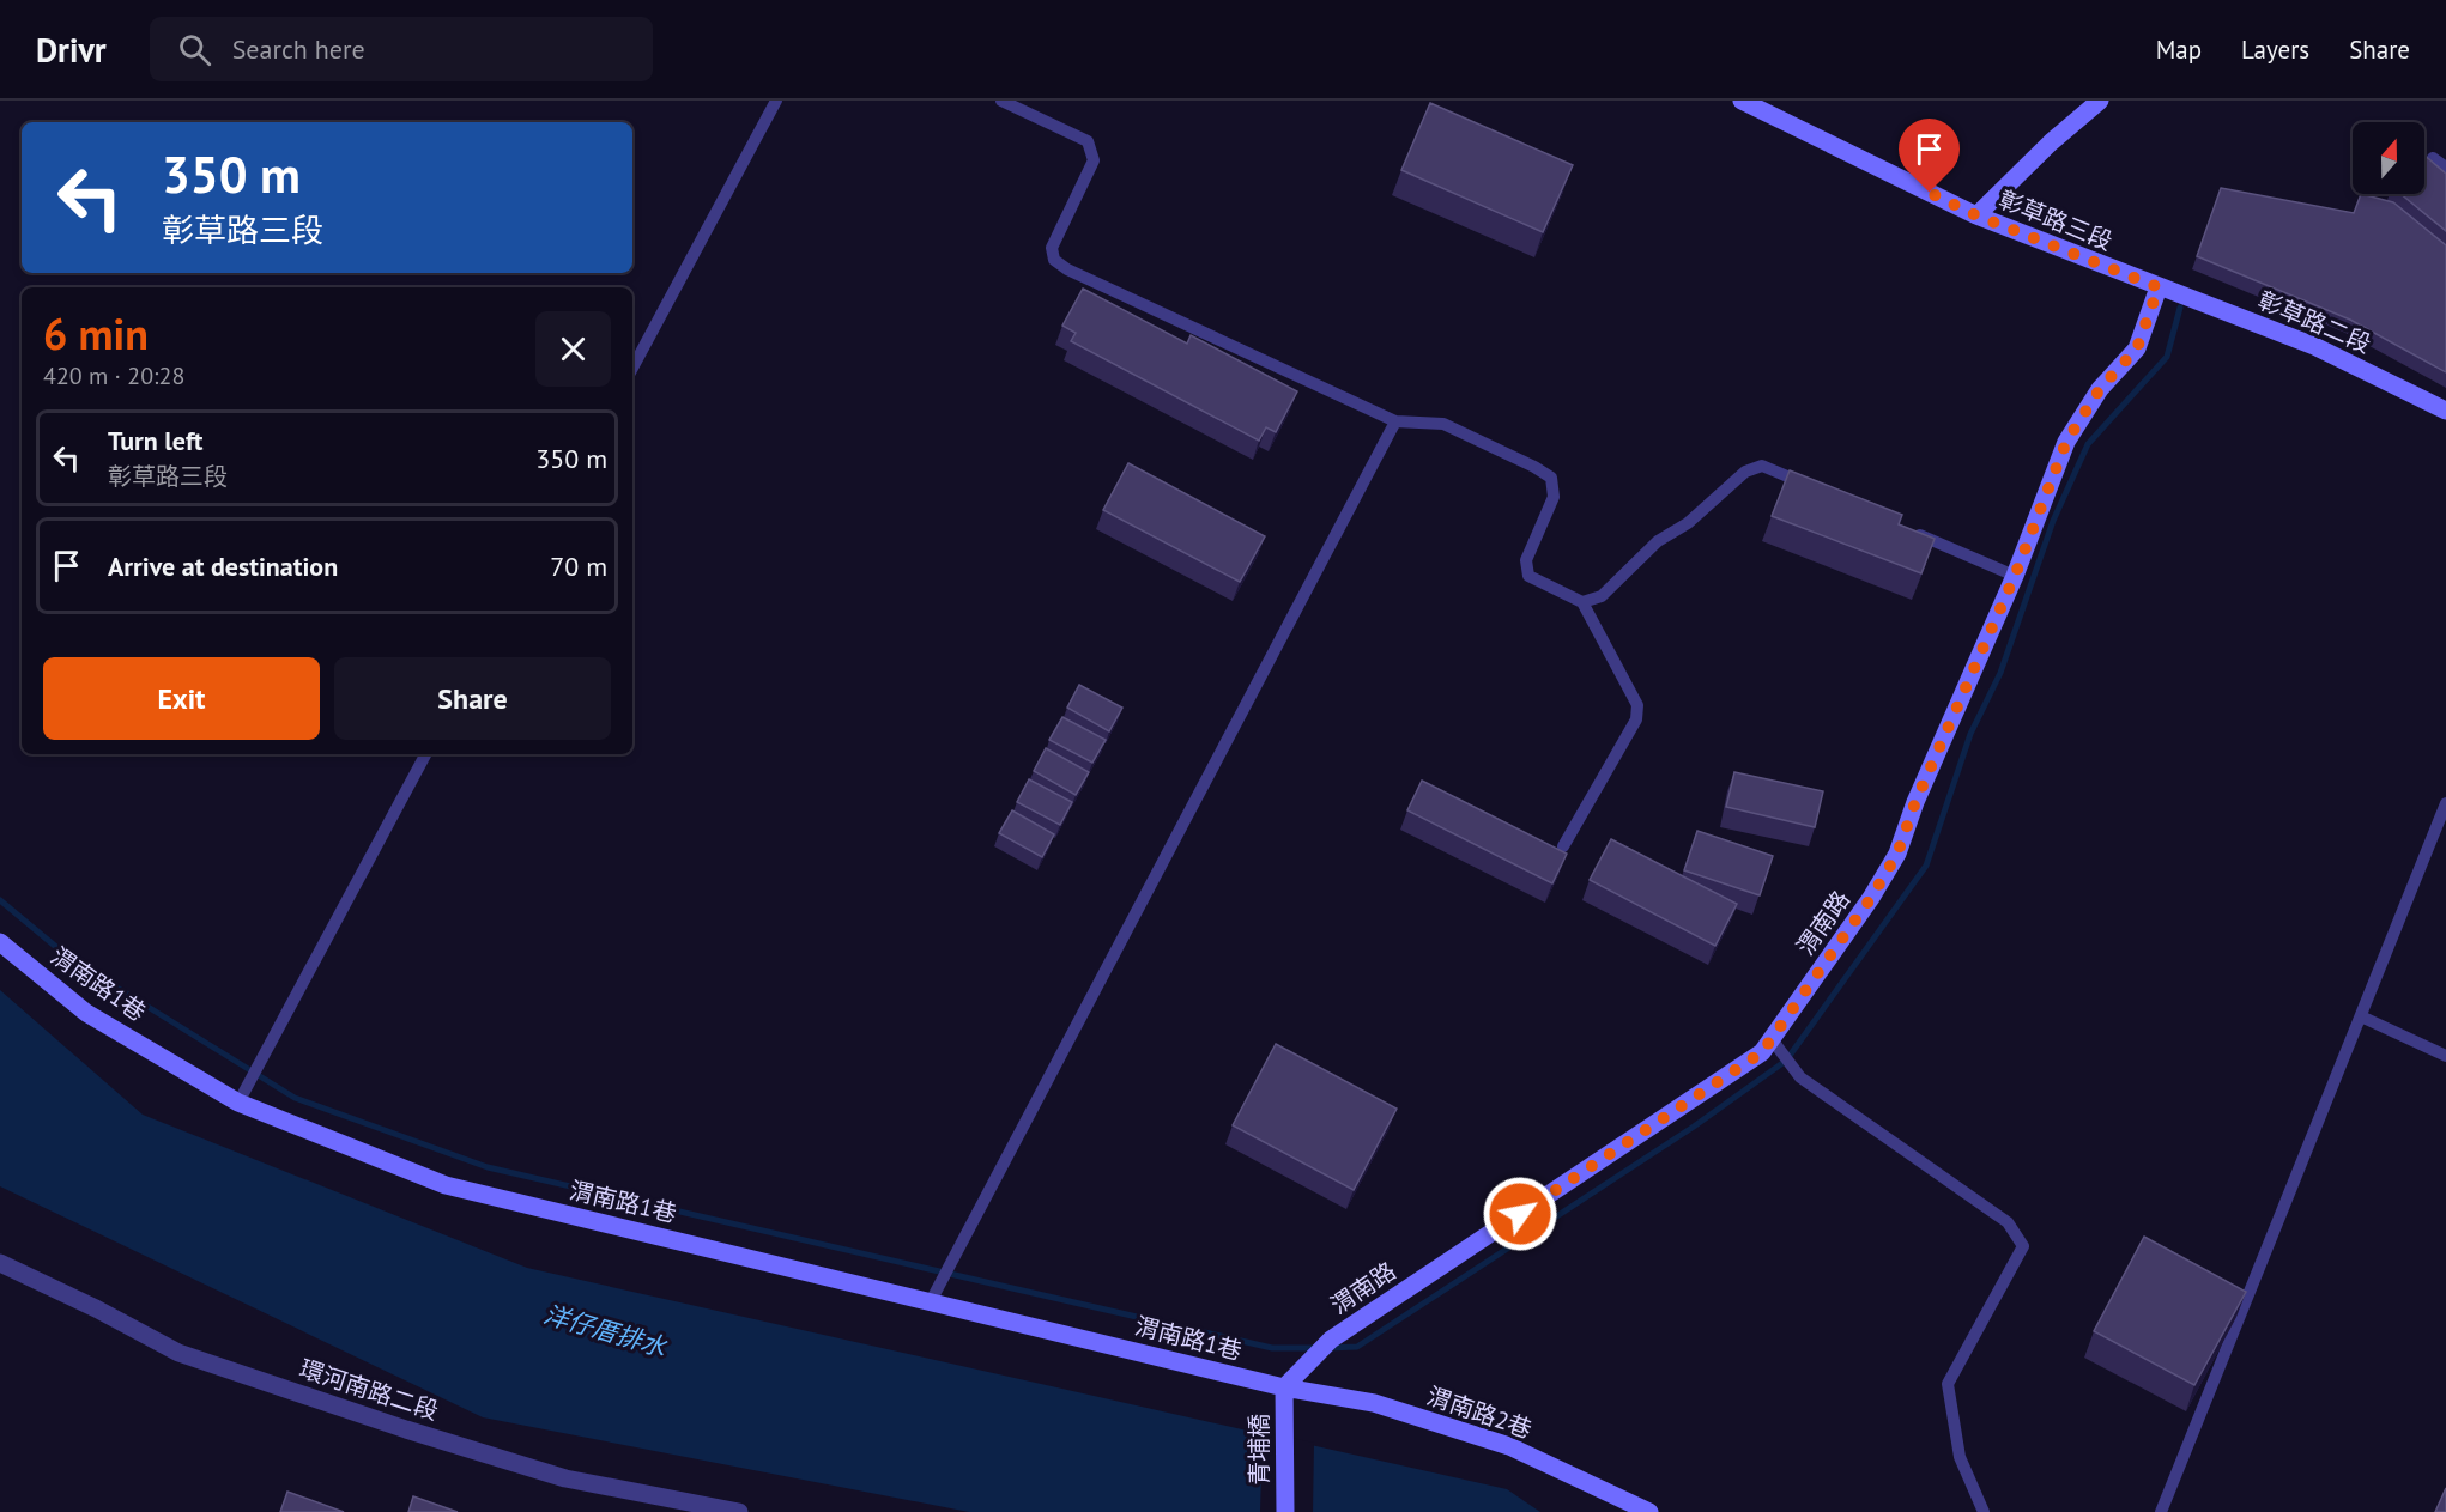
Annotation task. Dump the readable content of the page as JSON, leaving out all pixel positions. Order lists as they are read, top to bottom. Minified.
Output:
{"streets":{"street":["彰草路三段","彰草路二段","渭南路","渭南路1巷","環河南路二段","渭南路2巷","青埔橋"]},"crossings":[["彰草路三段","彰草路二段"],["彰草路三段","渭南路"],["彰草路二段","渭南路"],["渭南路","渭南路1巷"],["渭南路","渭南路2巷"],["渭南路","青埔橋"],["渭南路1巷","渭南路2巷"],["渭南路1巷","青埔橋"],["渭南路2巷","青埔橋"]],"water":["洋仔厝排水"],"north":"top","page":{"header":"Drivr","search":"Search here","nav":["Map","Layers","Share"],"turn":["350 m","彰草路三段"],"heading":["6 min","420 m · 20:28"],"list":[{"name":"Turn left","note":"彰草路三段","value":"350 m"},{"name":"Arrive at destination","value":"70 m"}],"buttons":["Exit","Share"]}}
